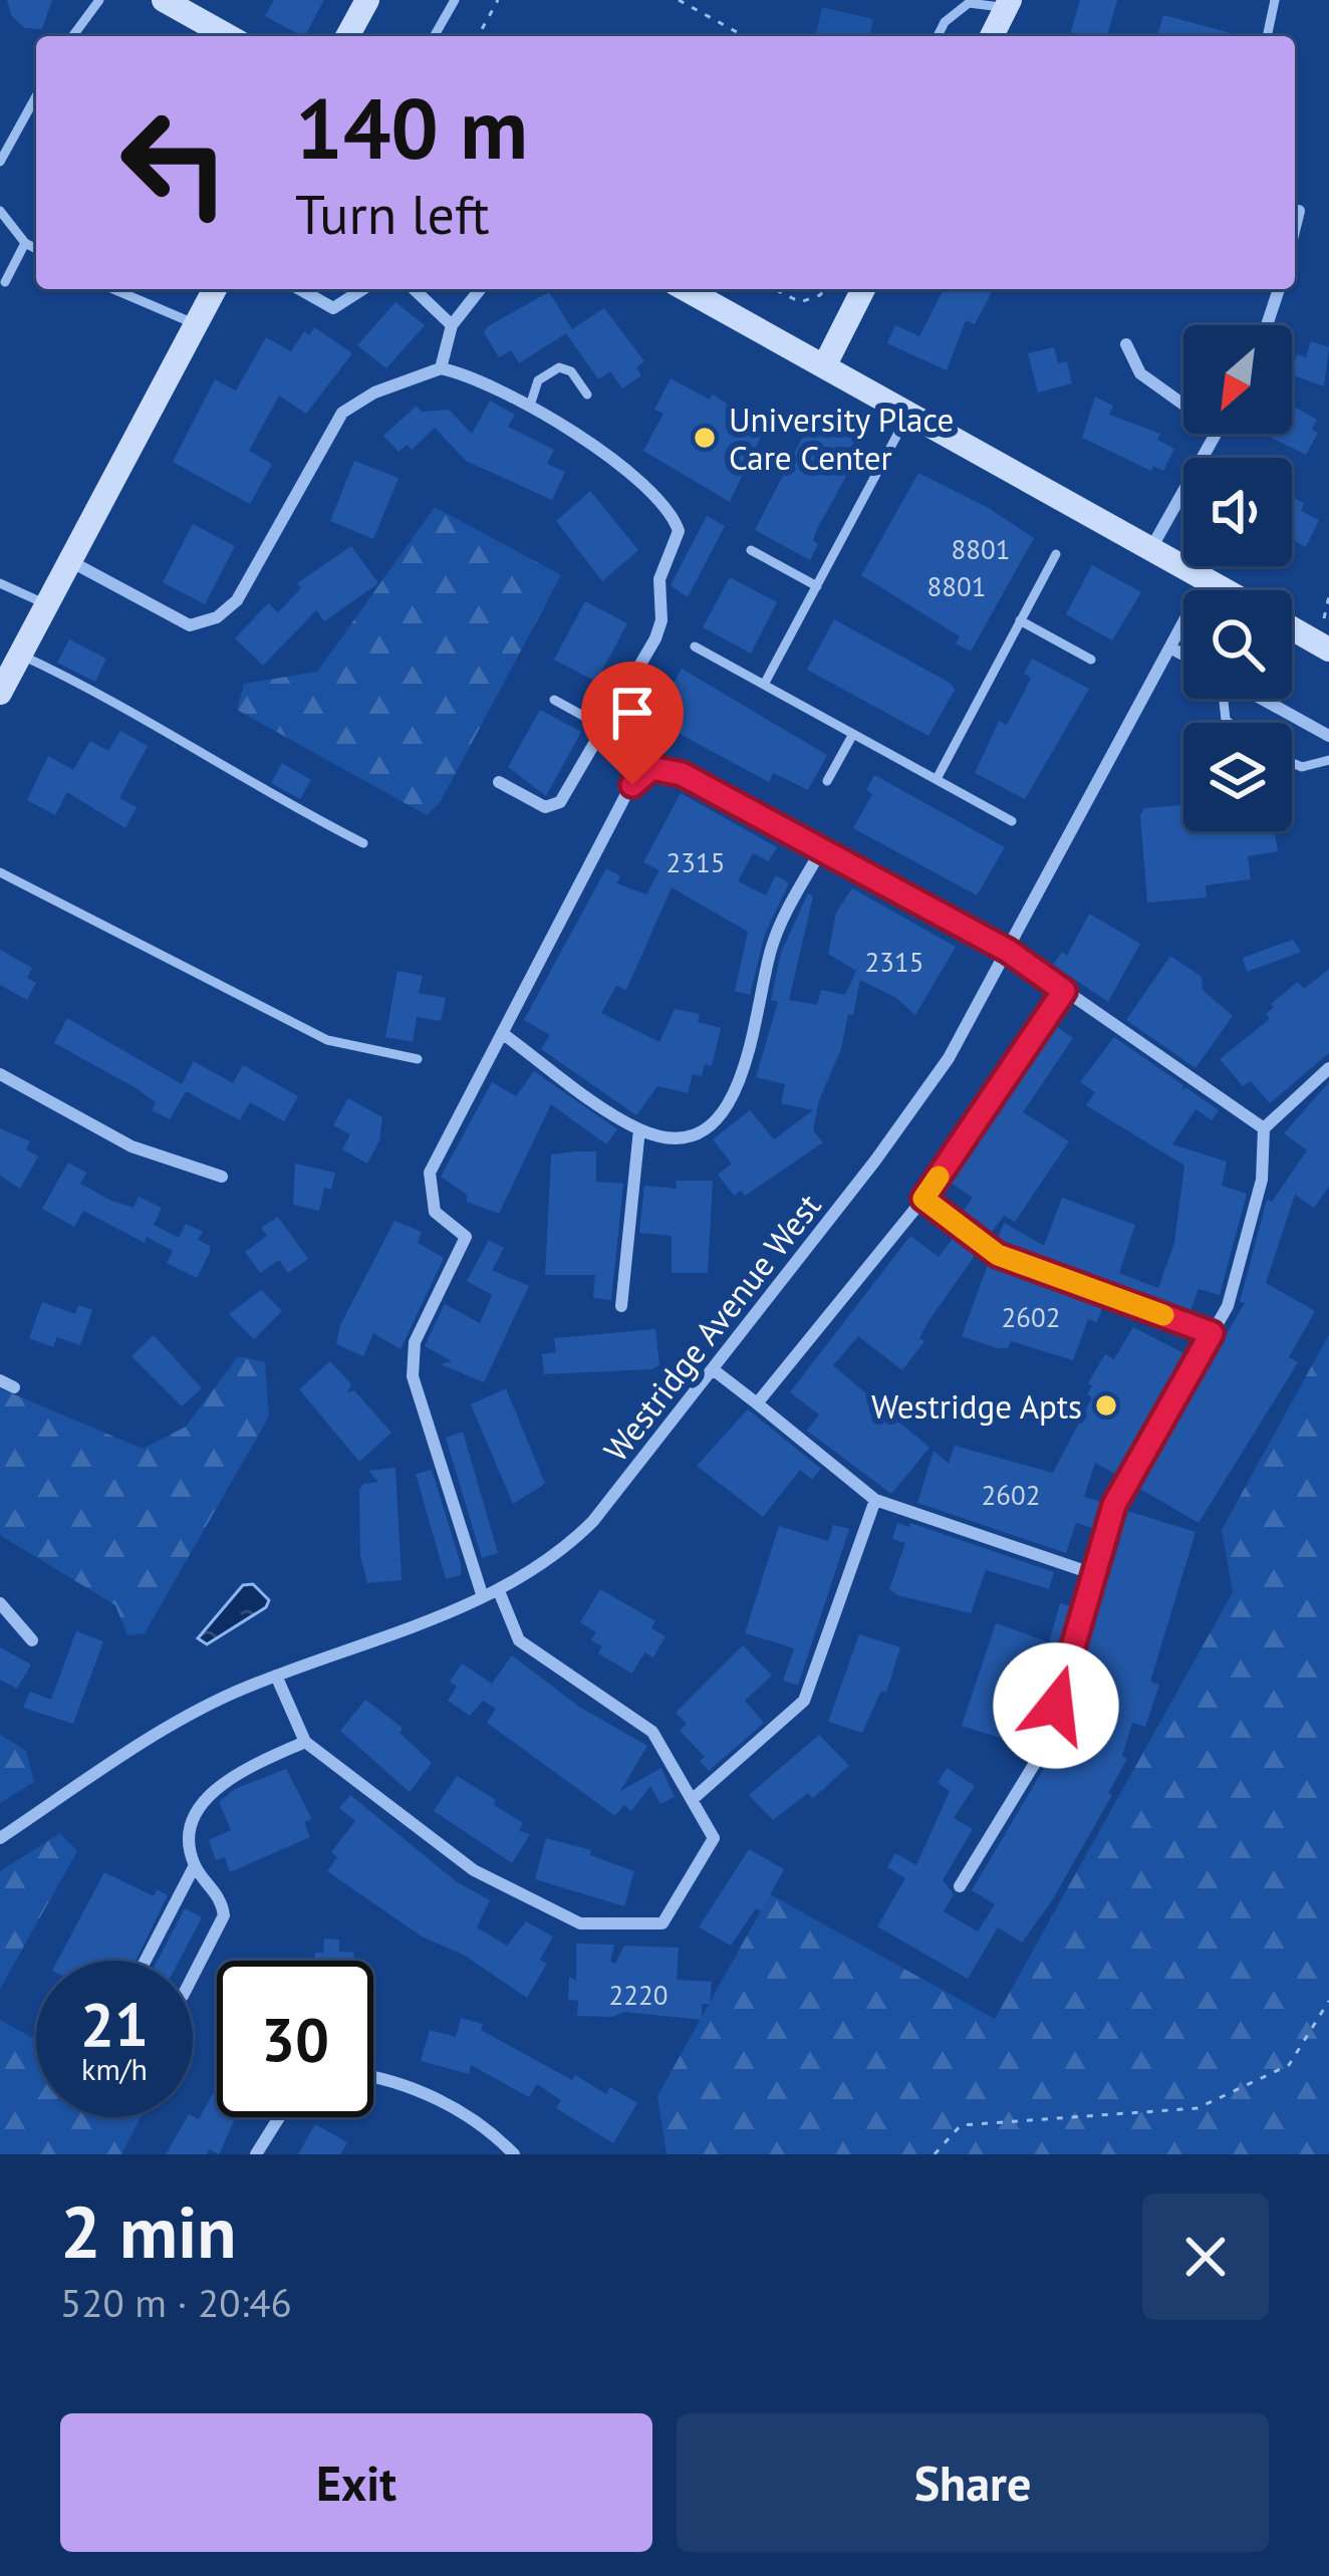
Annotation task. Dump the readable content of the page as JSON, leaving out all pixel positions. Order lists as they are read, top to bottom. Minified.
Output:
{"streets":{"street":["Westridge Avenue West"]},"places":["University Place Care Center","Westridge Apts"],"house_numbers":["8801","8801","2315","2315","2602","2602","2220"],"north":"bottom left","page":{"turn":["140 m","Turn left"],"speed":"21 km/h","limit":"30","heading":["2 min","520 m · 20:46"],"buttons":["Exit","Share"]}}
